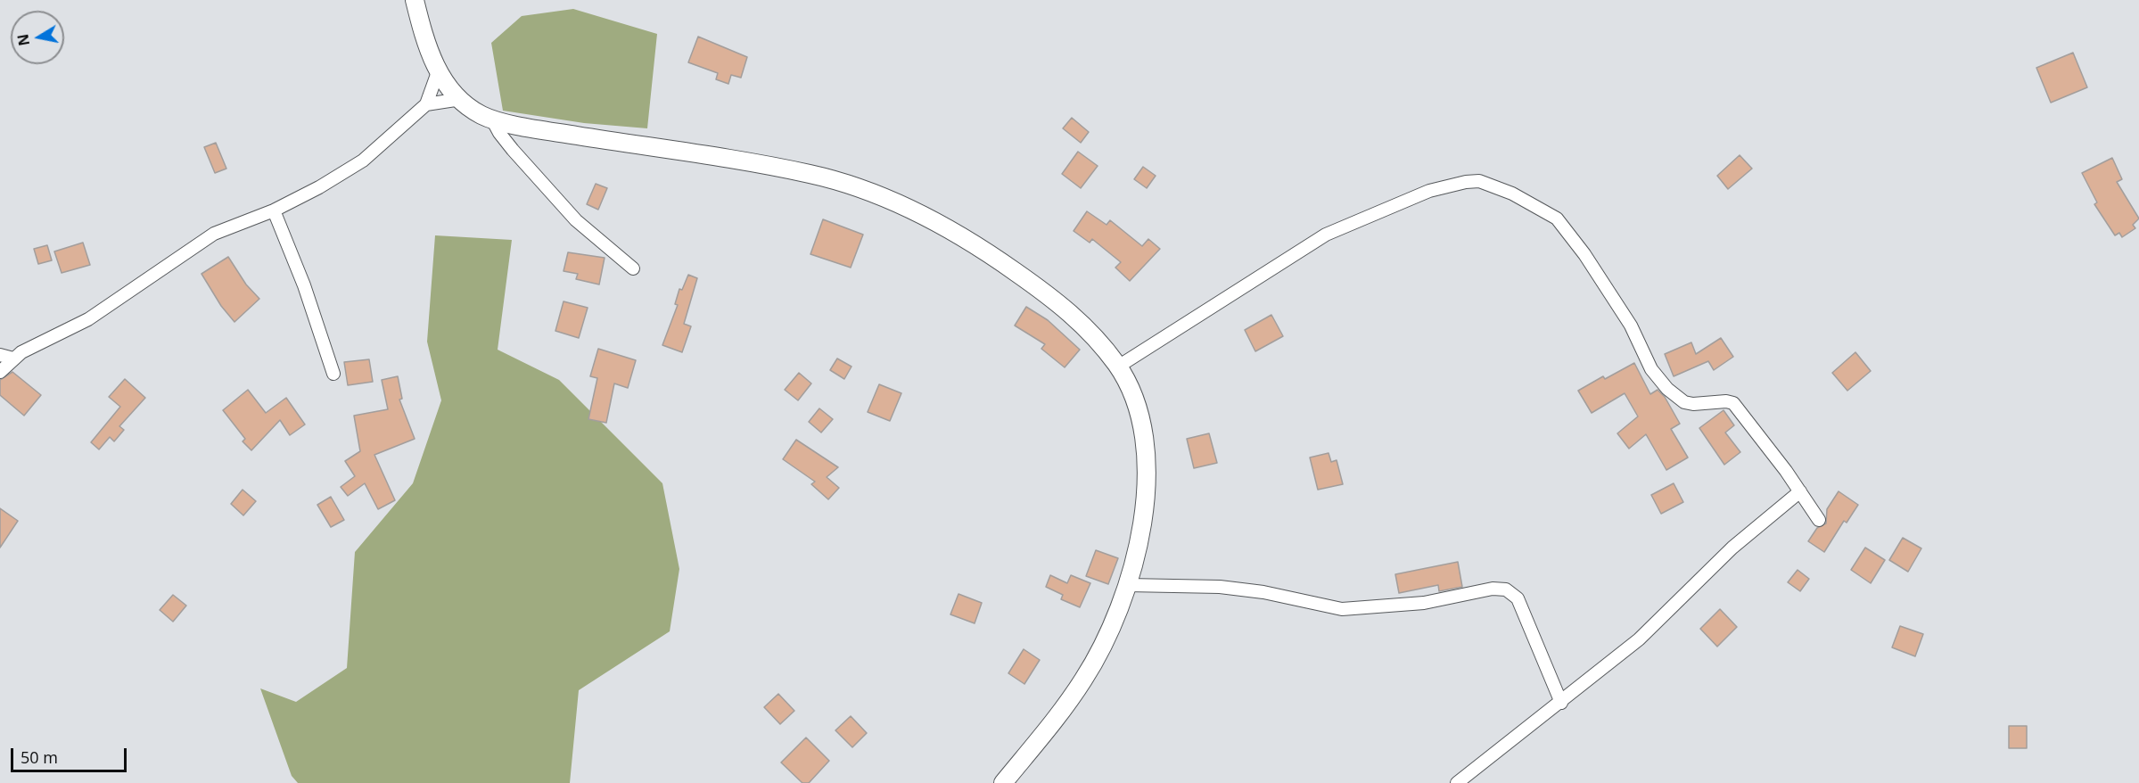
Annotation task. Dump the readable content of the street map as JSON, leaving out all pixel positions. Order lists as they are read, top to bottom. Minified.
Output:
{"scale_bar":"50 m","north":"left"}
